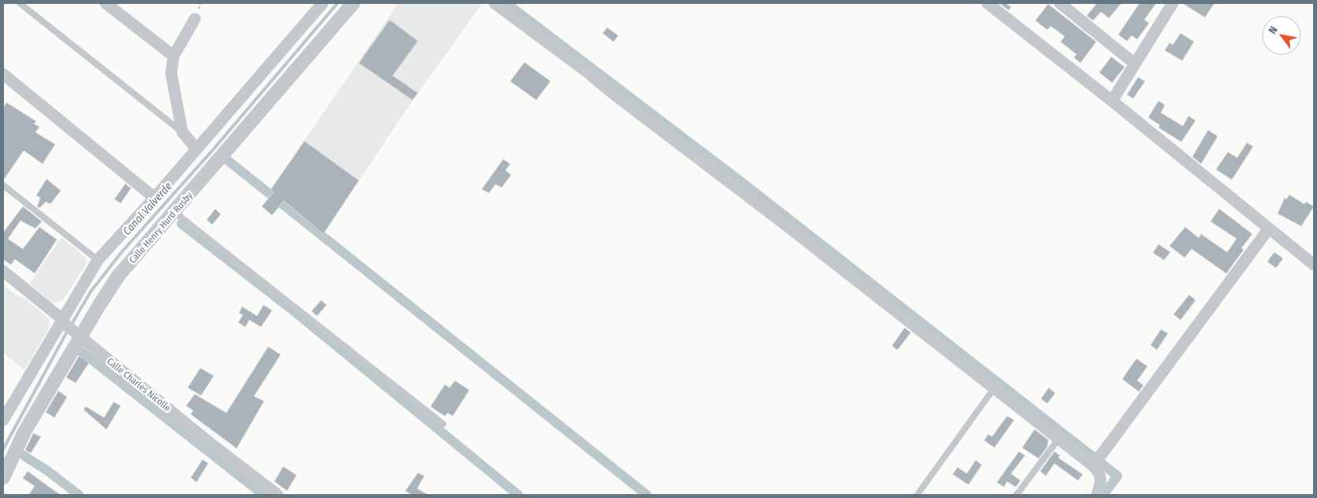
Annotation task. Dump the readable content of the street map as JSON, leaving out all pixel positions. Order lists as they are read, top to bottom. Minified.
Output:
{"streets":{"street":["Calle Henry Hurd Rusby","Calle Charles Nicolle"]},"crossings":[["Calle Henry Hurd Rusby","Calle Charles Nicolle"]],"water":["Canal Valverde"],"north":"top left"}
